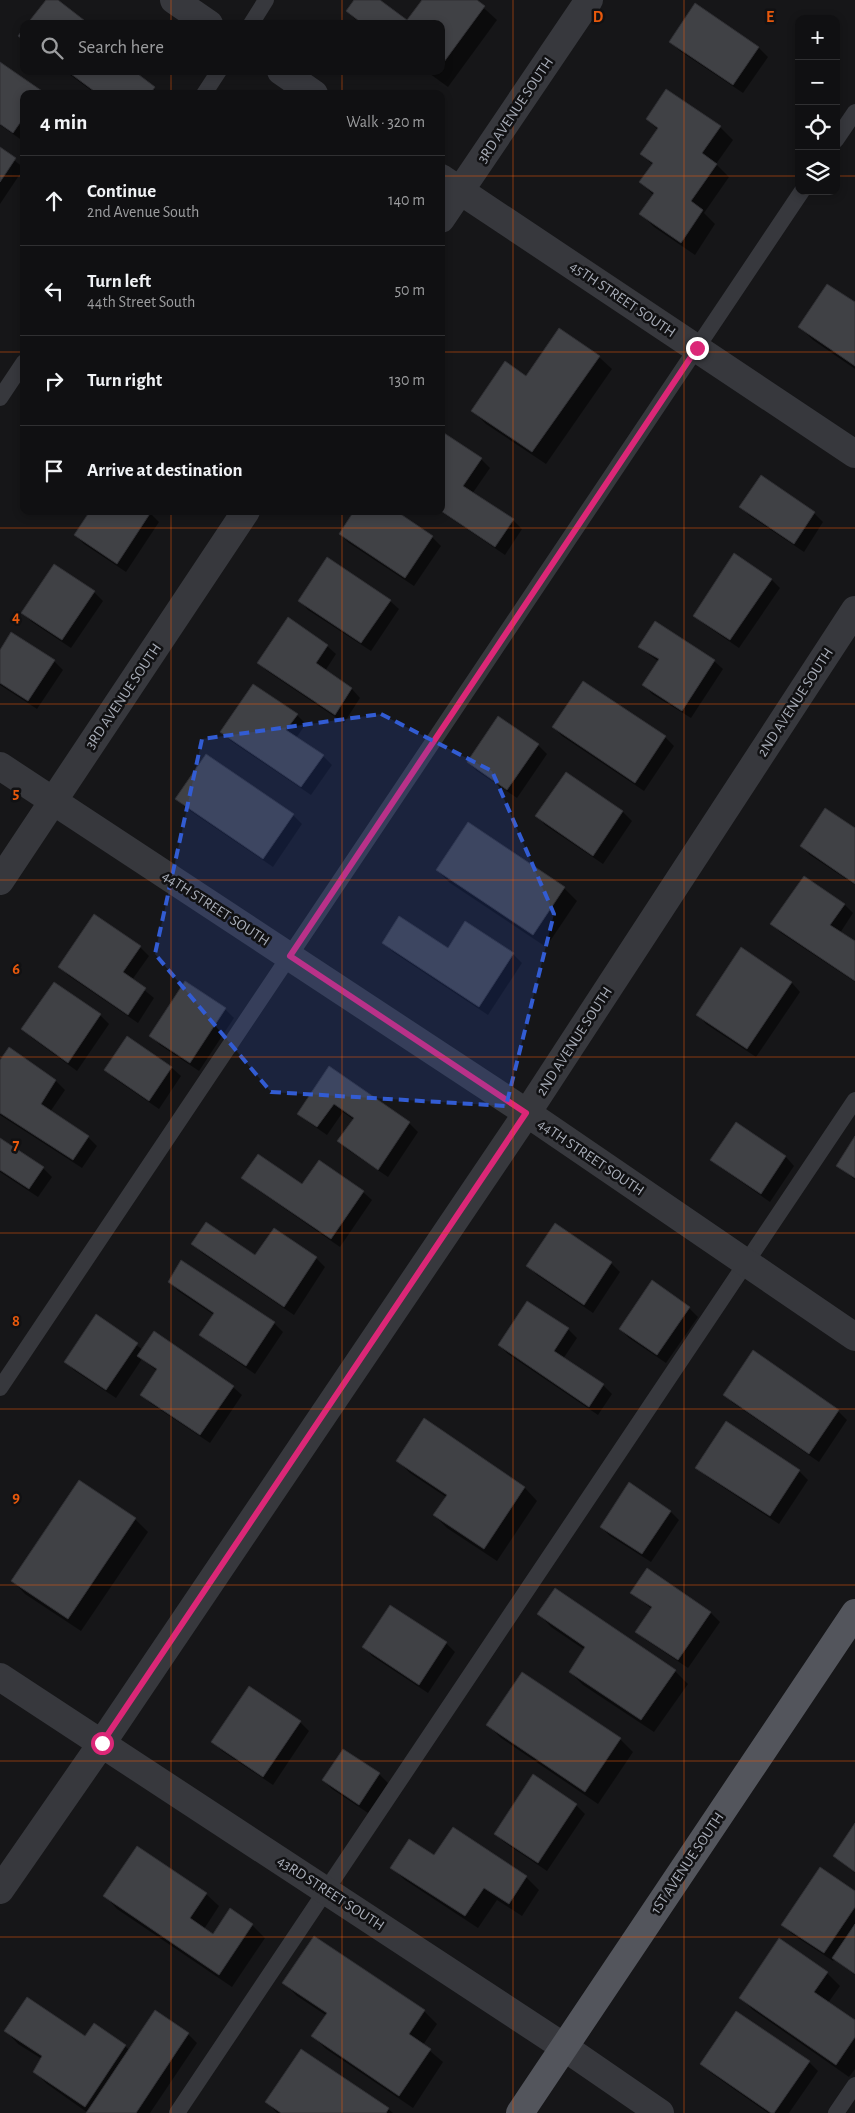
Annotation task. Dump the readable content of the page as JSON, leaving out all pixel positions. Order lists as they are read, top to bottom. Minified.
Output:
{"streets":{"main road":["1ST AVENUE SOUTH"],"street":["3RD AVENUE SOUTH","45TH STREET SOUTH","2ND AVENUE SOUTH","44TH STREET SOUTH","43RD STREET SOUTH"]},"crossings":[["3RD AVENUE SOUTH","45TH STREET SOUTH"],["3RD AVENUE SOUTH","44TH STREET SOUTH"],["2ND AVENUE SOUTH","44TH STREET SOUTH"],["2ND AVENUE SOUTH","43RD STREET SOUTH"],["1ST AVENUE SOUTH","43RD STREET SOUTH"]],"page":{"map_buttons":["+","−"],"search":"Search here","heading":["4 min","Walk · 320 m"],"list":[["Continue","2nd Avenue South","140 m"],["Turn left","44th Street South","50 m"],["Turn right","130 m"],"Arrive at destination"]},"grid":{"columns":["D","E"],"rows":["4","5","6","7","8","9"]}}
